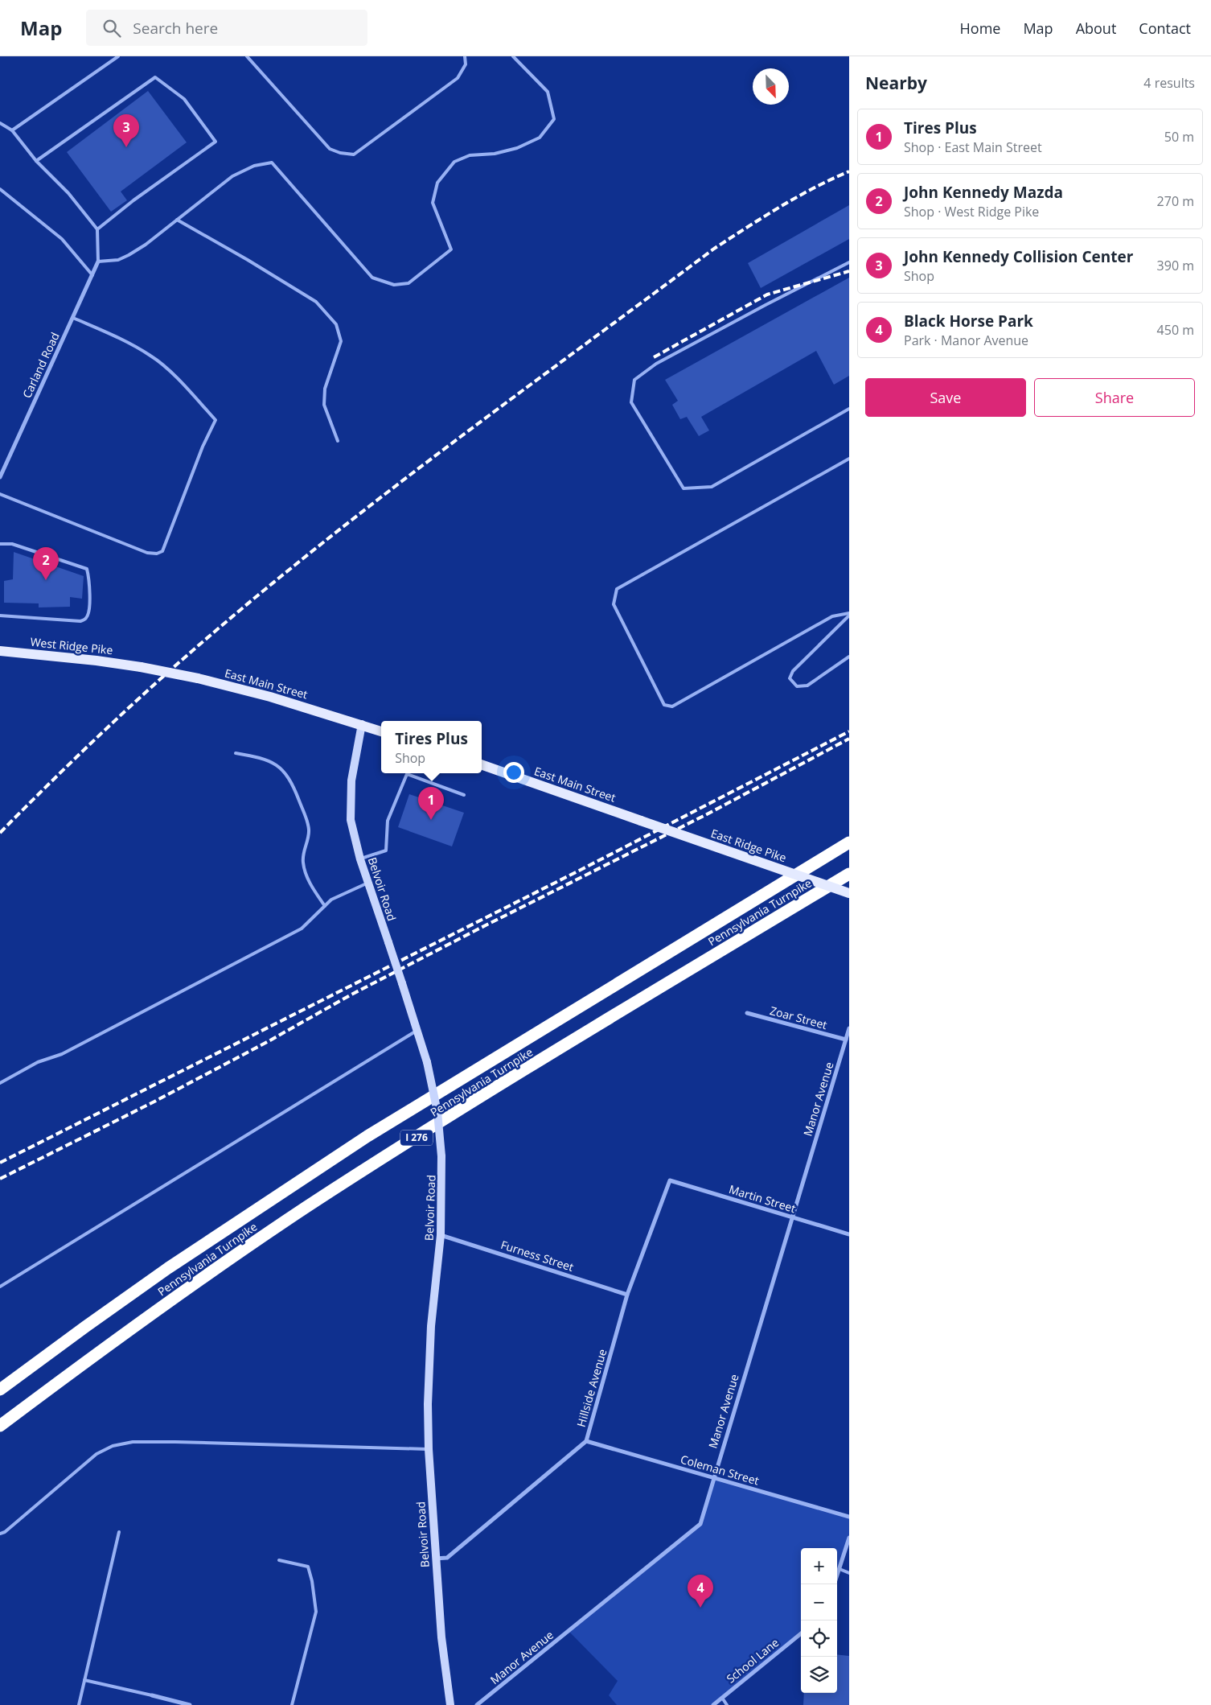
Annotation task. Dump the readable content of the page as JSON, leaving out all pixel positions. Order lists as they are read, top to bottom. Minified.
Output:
{"streets":{"highway":["Pennsylvania Turnpike","I 276"],"main road":["West Ridge Pike","East Main Street","East Ridge Pike"],"street":["Carland Road","Belvoir Road","Zoar Street","Manor Avenue","Martin Street","Furness Street","Hillside Avenue","Coleman Street","School Lane"]},"crossings":[["West Ridge Pike","East Main Street"],["East Main Street","East Ridge Pike"],["East Main Street","Belvoir Road"],["Belvoir Road","Furness Street"],["Belvoir Road","Hillside Avenue"],["Zoar Street","Manor Avenue"],["Manor Avenue","Martin Street"],["Manor Avenue","Coleman Street"],["Martin Street","Hillside Avenue"],["Furness Street","Hillside Avenue"],["Hillside Avenue","Coleman Street"]],"north":"bottom right","page":{"header":"Map","search":"Search here","nav":["Home","Map","About","Contact"],"heading":["Nearby","4 results"],"list":[{"mark":"1","name":"Tires Plus","note":"Shop · East Main Street","value":"50 m"},{"mark":"2","name":"John Kennedy Mazda","note":"Shop · West Ridge Pike","value":"270 m"},{"mark":"3","name":"John Kennedy Collision Center","note":"Shop","value":"390 m"},{"mark":"4","name":"Black Horse Park","note":"Park · Manor Avenue","value":"450 m"}],"pins":["3","2","1","4"],"buttons":["Save","Share"],"popup":["Tires Plus","Shop"],"map_buttons":["+","−"]}}
